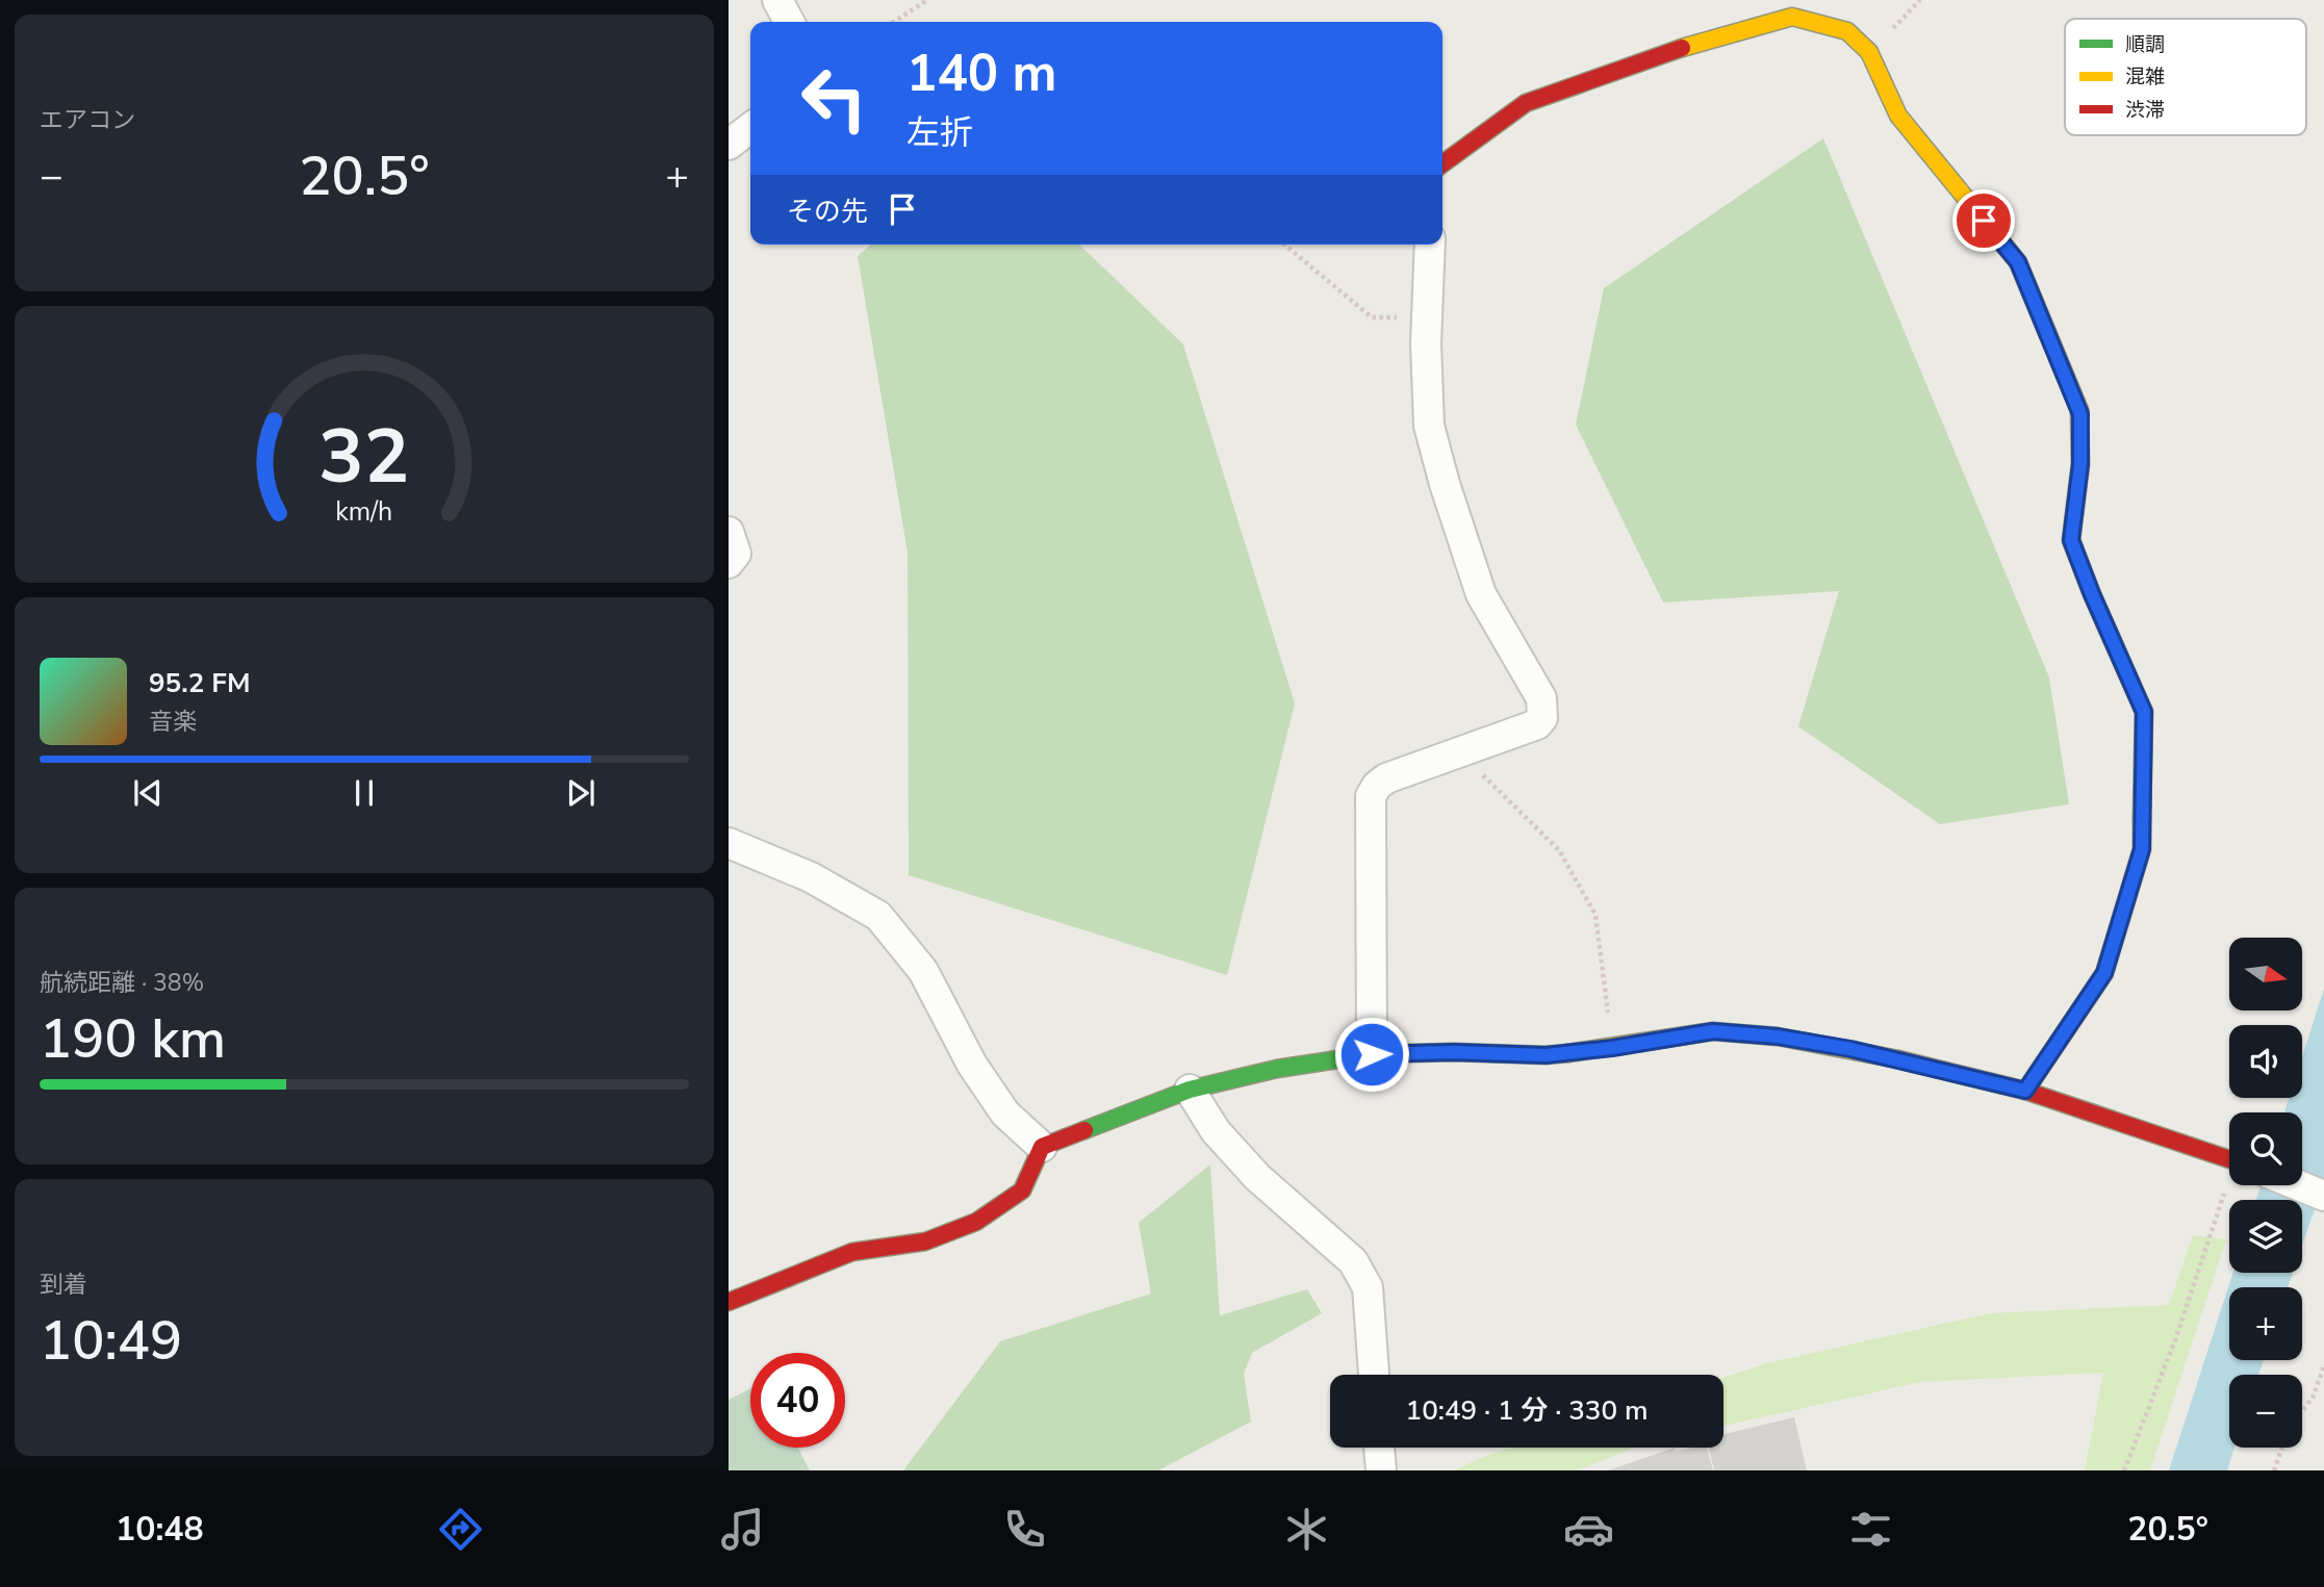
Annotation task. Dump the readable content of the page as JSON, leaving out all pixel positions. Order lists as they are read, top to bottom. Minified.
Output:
{"legend":["順調","混雑","渋滞"],"north":"right","page":{"tile":["エアコン",["航続距離 · 38%","190 km"],["到着","10:49"]],"turn":["140 m","左折"],"heat":["−","20.5°","+"],"then":"その先","song":["95.2 FM","音楽"],"map_buttons":["+","−"],"limit":"40","trip":"10:49 · 1 分 · 330 m","tabs":["10:48","20.5°"],"gauge":["32","km/h"]}}
